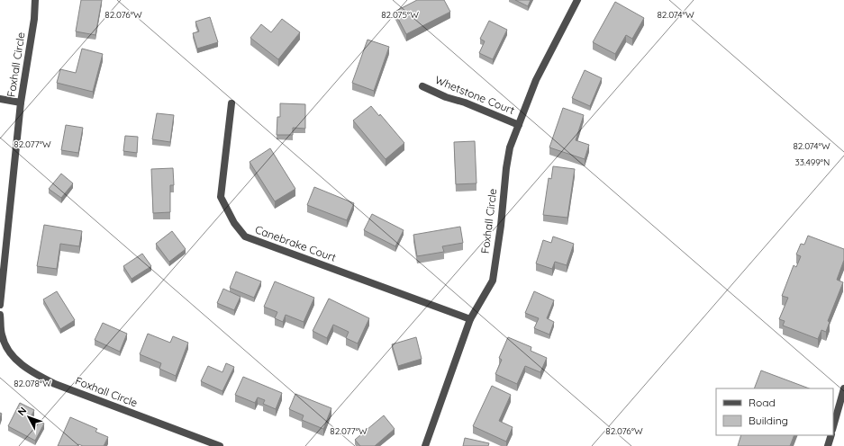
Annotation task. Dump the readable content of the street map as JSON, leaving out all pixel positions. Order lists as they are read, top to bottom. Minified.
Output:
{"streets":{"street":["Foxhall Circle","Whetstone Court","Canebrake Court"]},"crossings":[["Foxhall Circle","Whetstone Court"],["Foxhall Circle","Canebrake Court"]],"legend":["Road","Building"],"north":"top left","coordinates":["82.076°W","82.075°W","82.074°W","82.077°W","33.499°N","82.078°W"]}
